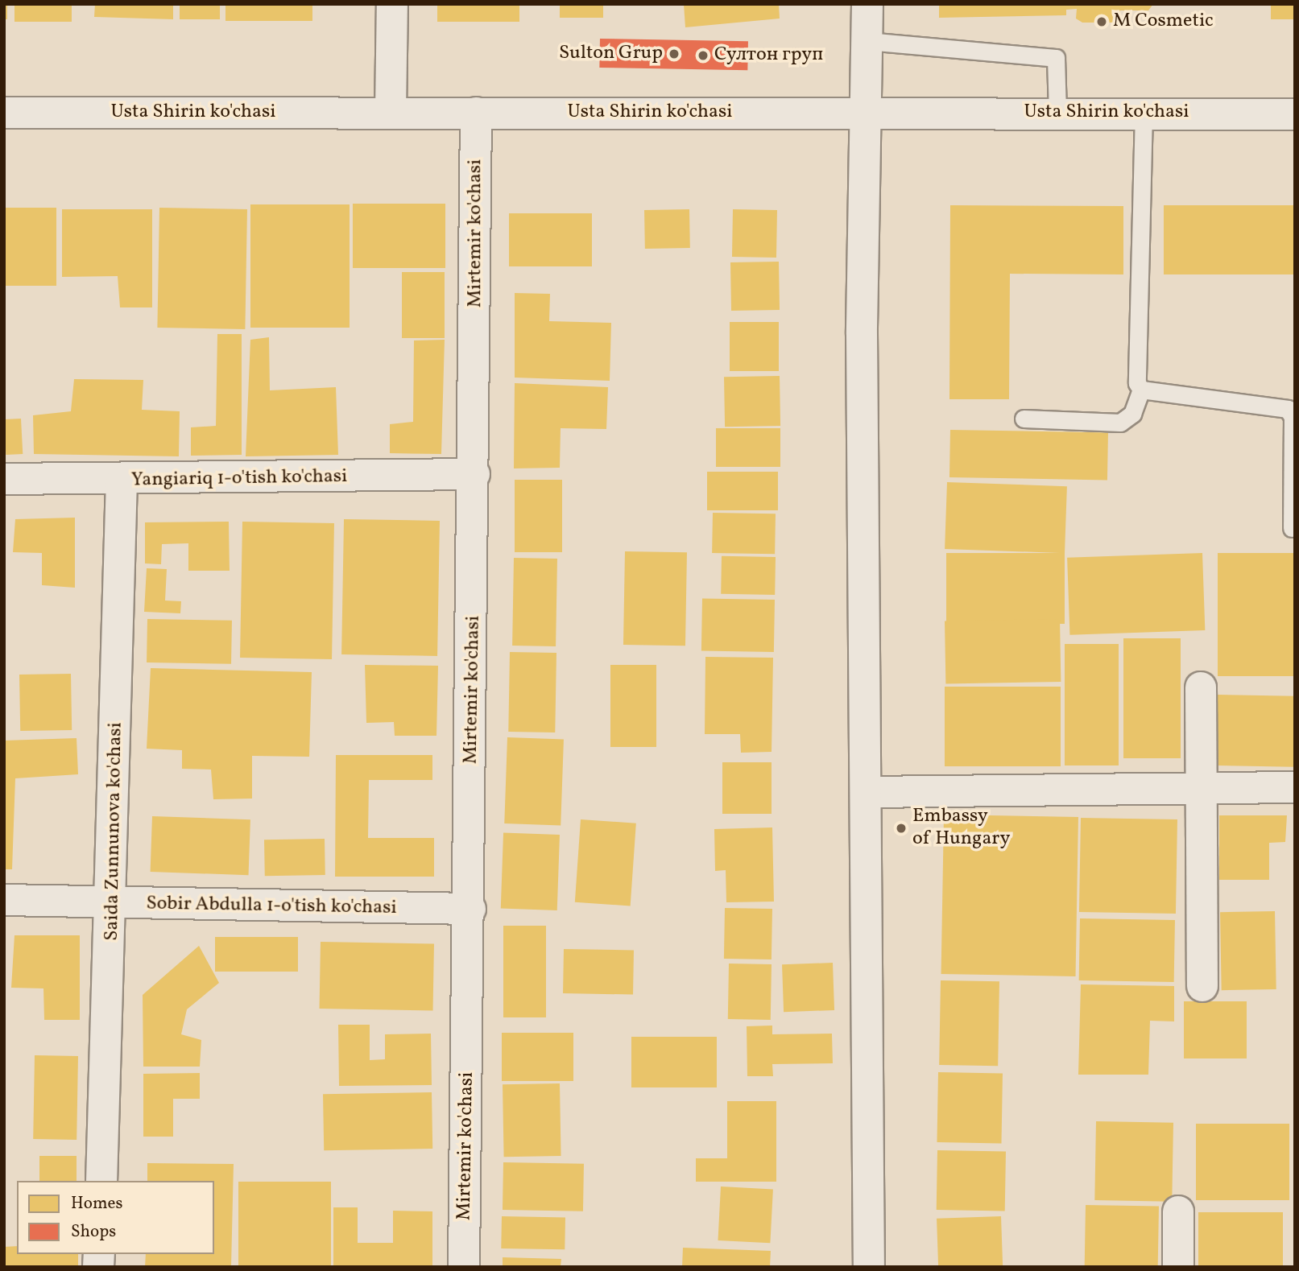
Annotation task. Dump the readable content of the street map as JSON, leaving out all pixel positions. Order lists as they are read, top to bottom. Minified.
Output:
{"streets":{"street":["Usta Shirin ko'chasi","Mirtemir ko'chasi","Yangiariq 1-o'tish ko'chasi","Saida Zunnunova ko'chasi","Sobir Abdulla 1-o'tish ko'chasi"]},"crossings":[["Usta Shirin ko'chasi","Mirtemir ko'chasi"],["Mirtemir ko'chasi","Yangiariq 1-o'tish ko'chasi"],["Mirtemir ko'chasi","Sobir Abdulla 1-o'tish ko'chasi"],["Yangiariq 1-o'tish ko'chasi","Saida Zunnunova ko'chasi"],["Saida Zunnunova ko'chasi","Sobir Abdulla 1-o'tish ko'chasi"]],"places":["M Cosmetic","Sulton Grup","Султон груп","Embassy of Hungary"],"legend":["Homes","Shops"]}
